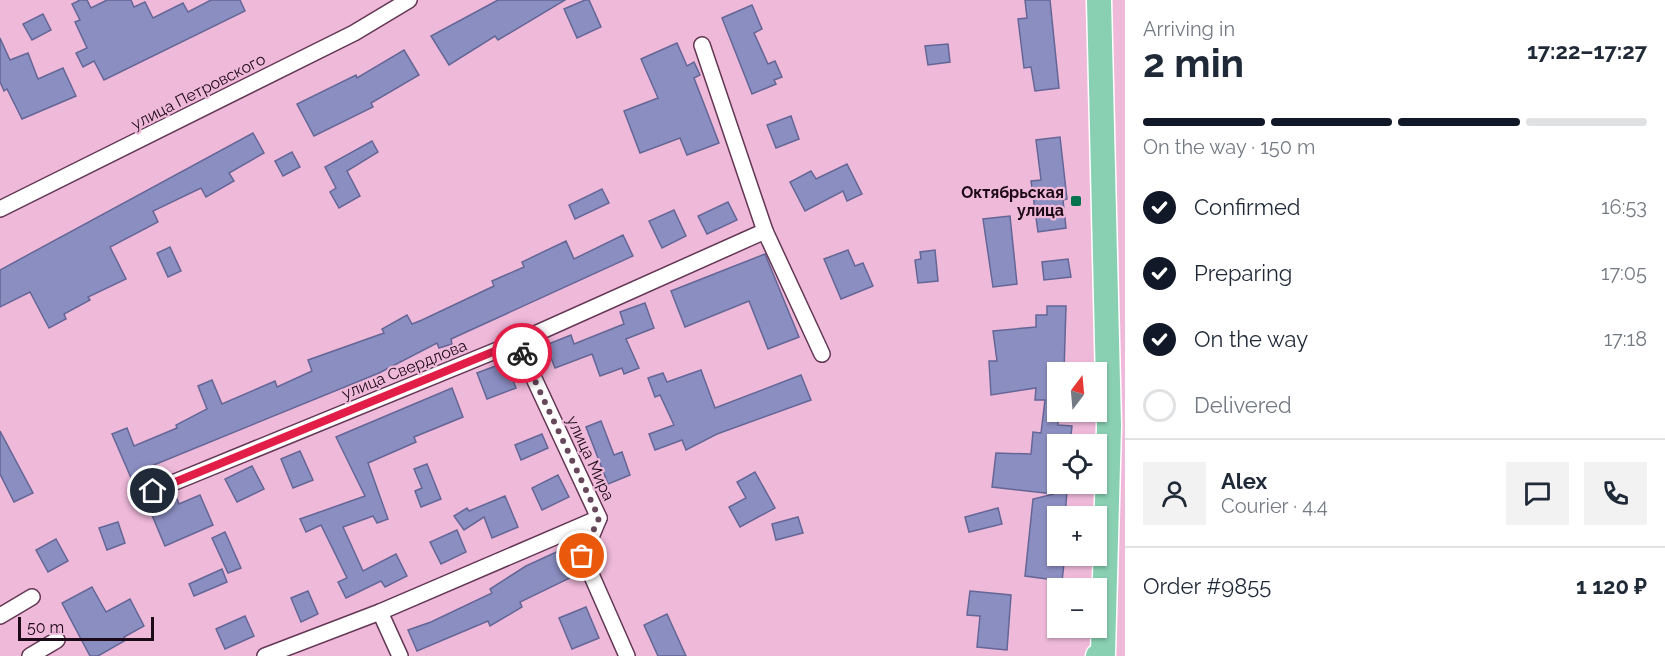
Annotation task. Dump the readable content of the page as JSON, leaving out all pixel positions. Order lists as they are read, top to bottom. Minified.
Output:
{"streets":{"street":["улица Петровского","улица Свердлова","улица Мира"]},"crossings":[["улица Свердлова","улица Мира"]],"places":{"transit":["Октябрьская улица"]},"scale_bar":"50 m","north":"top","page":{"heading":["2 min","Arriving in","17:22–17:27"],"panel":["Alex","Courier · 4.4","Order #9855","1 120 ₽"],"bar":"On the way · 150 m","list":[["Confirmed","16:53"],["Preparing","17:05"],["On the way","17:18"],"Delivered"],"map_buttons":["+","−"],"scale":"50 m"}}
